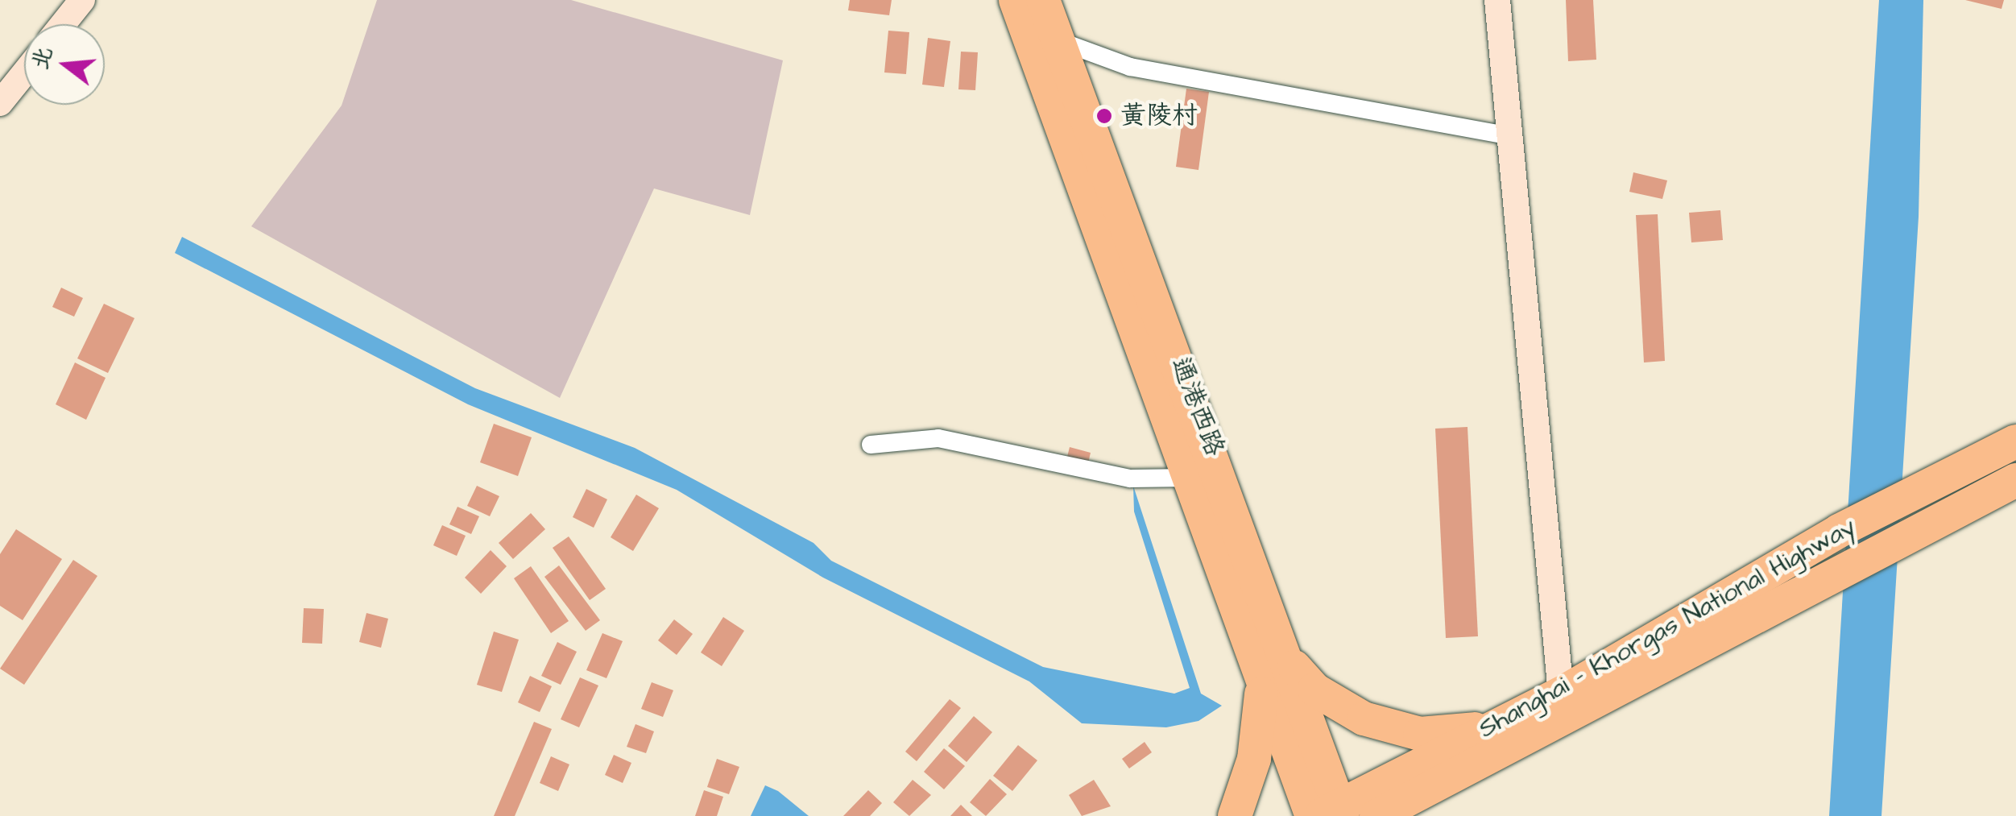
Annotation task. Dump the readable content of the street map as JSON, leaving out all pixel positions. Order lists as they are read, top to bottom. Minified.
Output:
{"streets":{"highway":["通港西路","Shanghai - Khorgas National Highway"]},"crossings":[["通港西路","Shanghai - Khorgas National Highway"]],"places":["黄陵村"],"north":"left"}
